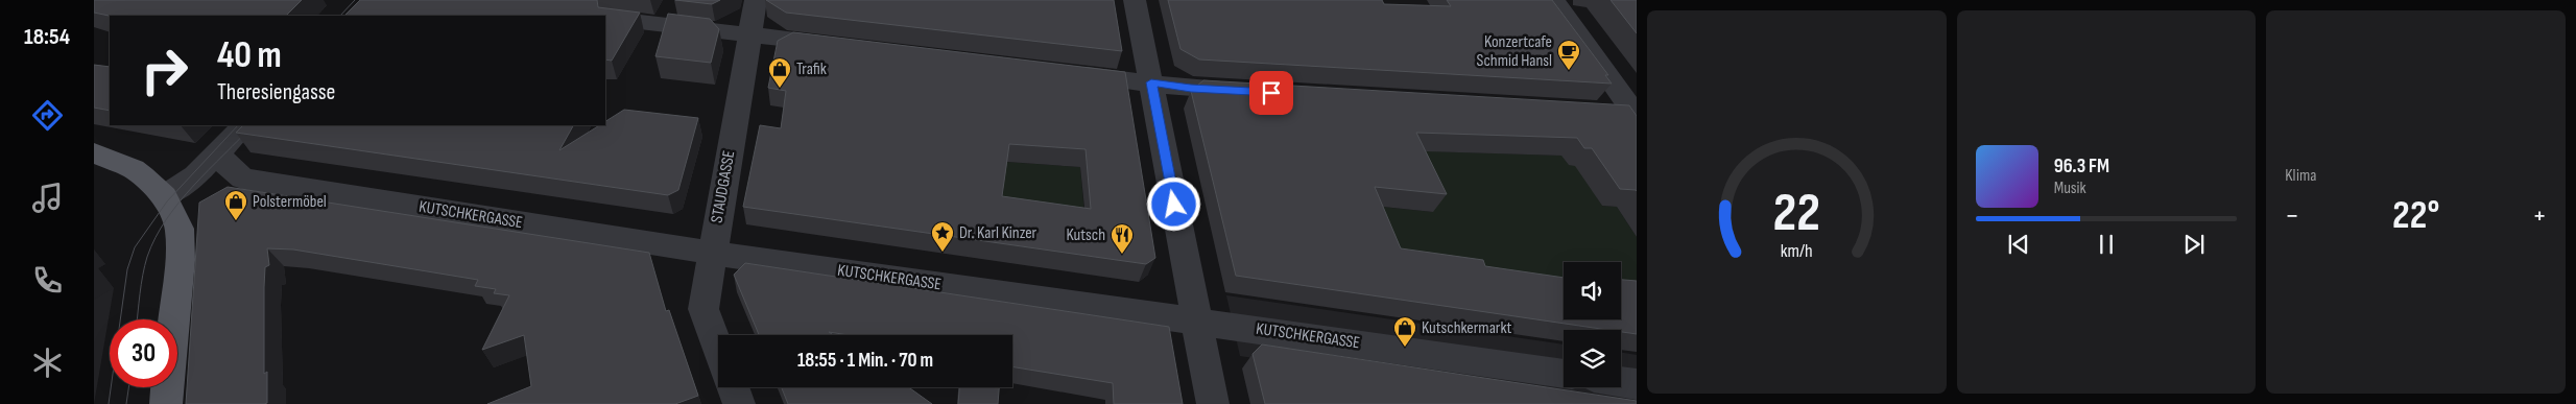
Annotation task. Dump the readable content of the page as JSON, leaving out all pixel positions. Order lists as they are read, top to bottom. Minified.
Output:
{"streets":{"street":["STAUDGASSE","KUTSCHKERGASSE"]},"crossings":[["STAUDGASSE","KUTSCHKERGASSE"]],"places":{"cafe":["Konzertcafe Schmid Hansl"],"shop":["Trafik","Polstermöbel","Kutschkermarkt"],"place":["Dr. Karl Kinzer"],"restaurant":["Kutsch"]},"page":{"tabs":"18:54","tile":"Klima","turn":["40 m","Theresiengasse"],"song":["96.3 FM","Musik"],"heat":["−","22°","+"],"limit":"30","trip":"18:55 · 1 Min. · 70 m","gauge":["22","km/h"]}}
